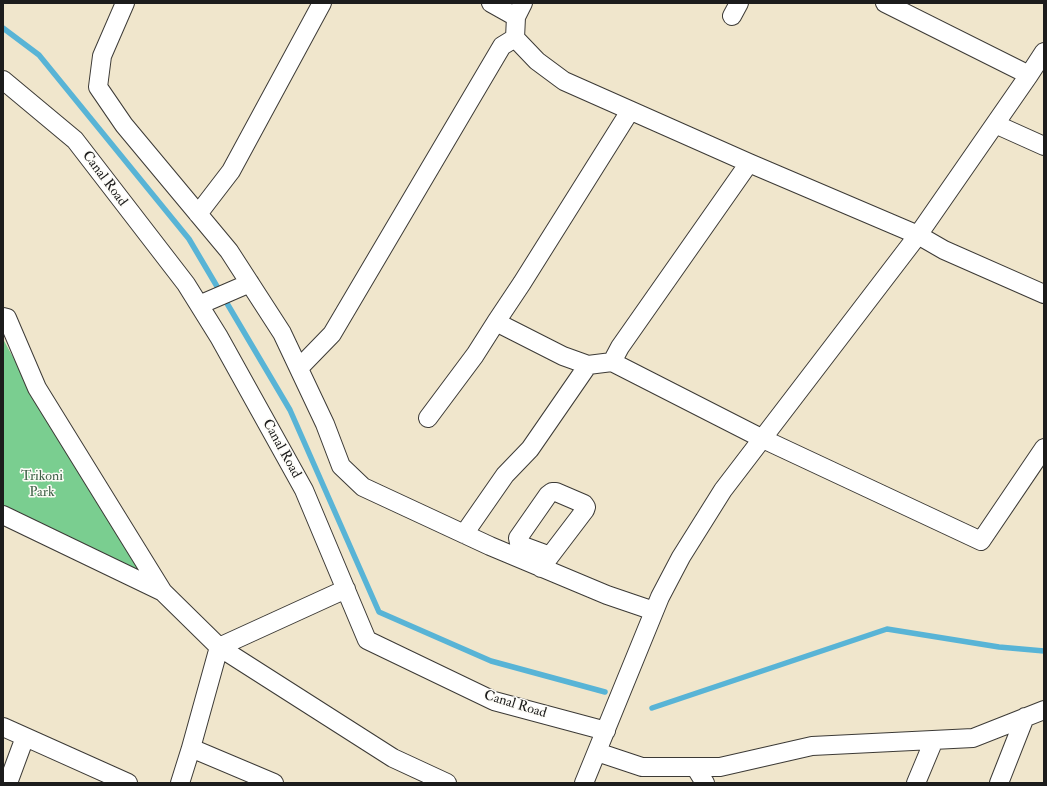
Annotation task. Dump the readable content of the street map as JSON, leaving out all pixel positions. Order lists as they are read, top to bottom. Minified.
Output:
{"streets":{"street":["Canal Road"]},"parks":["Trikoni Park"]}
